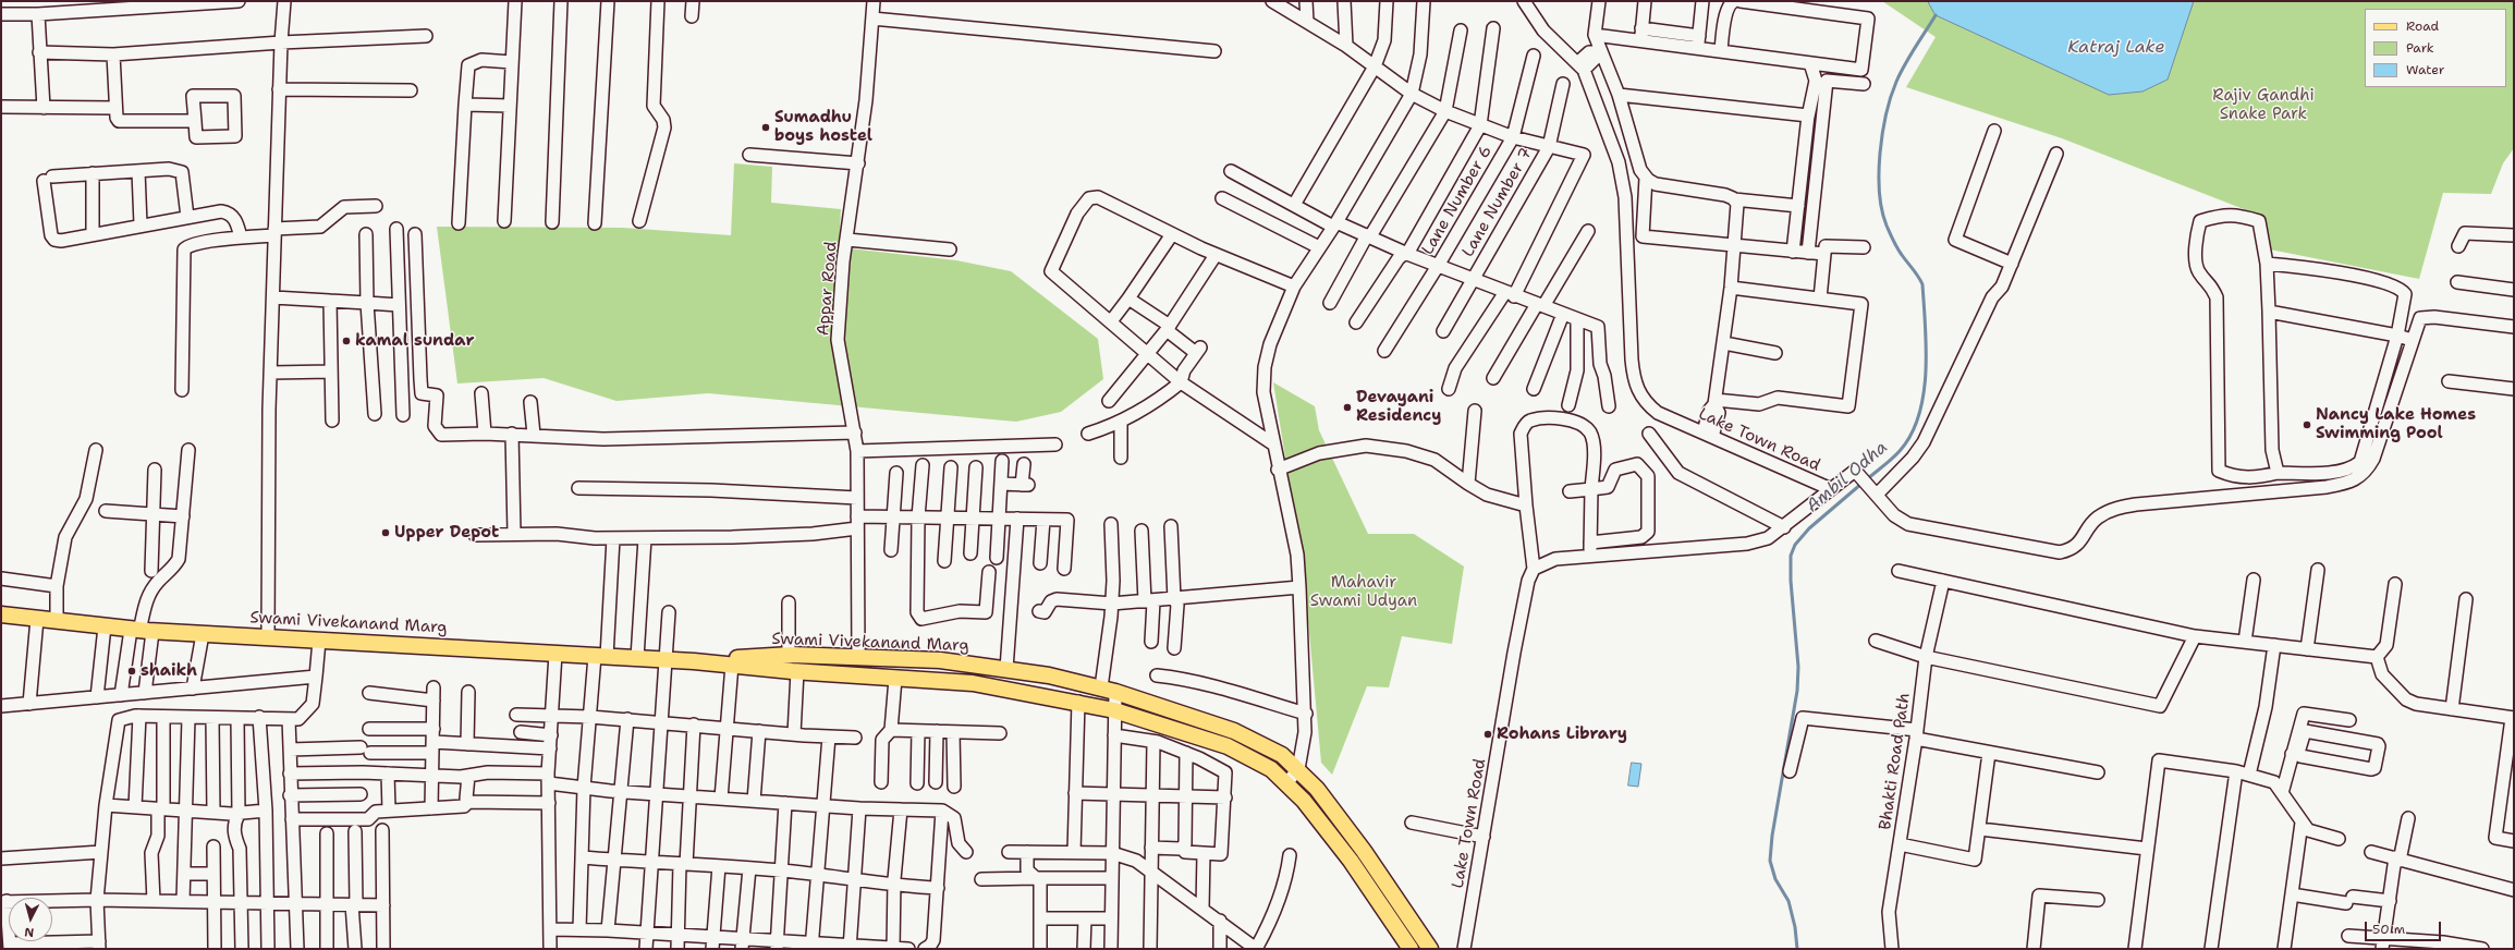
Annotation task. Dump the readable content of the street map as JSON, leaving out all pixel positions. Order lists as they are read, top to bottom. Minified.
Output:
{"streets":{"main road":["Swami Vivekanand Marg"],"street":["Lane Number 6","Lane Number 7","Appar Road","Lake Town Road","Bhakti Road Path"]},"crossings":[["Appar Road","Swami Vivekanand Marg"]],"water":["Katraj Lake","Ambil Odha"],"parks":["Rajiv Gandhi Snake Park","Mahavir Swami Udyan"],"places":["Sumadhu boys hostel","kamal sundar","Devayani Residency","Nancy Lake Homes Swimming Pool","Upper Depot","shaikh","Rohans Library"],"legend":["Road","Park","Water"],"scale_bar":"50 m","north":"bottom"}
